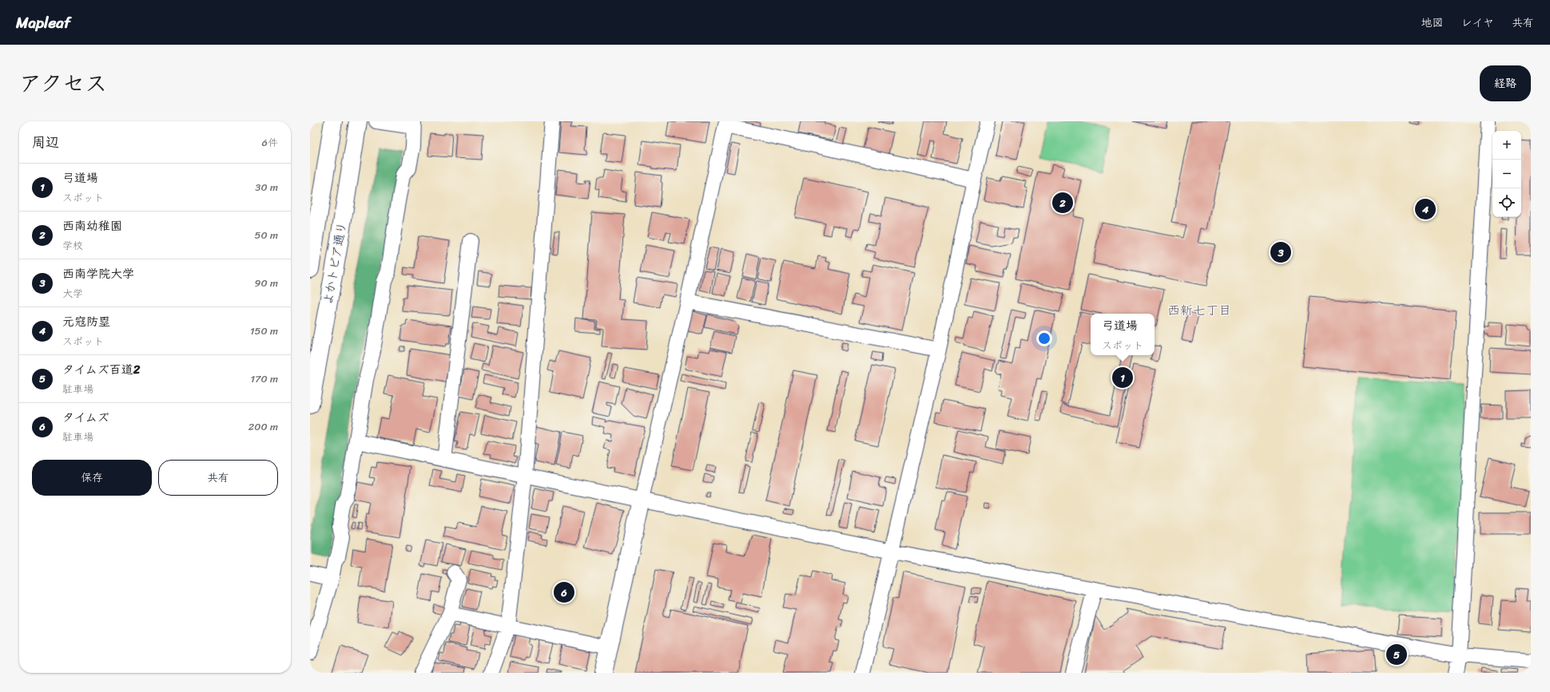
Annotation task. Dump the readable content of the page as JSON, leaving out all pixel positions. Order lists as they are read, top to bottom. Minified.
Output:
{"streets":{"street":["よかトピア通り"]},"districts":["西新七丁目"],"page":{"header":"Mapleaf","nav":["地図","レイヤ","共有"],"title":"アクセス","buttons":["経路",["保存","共有"]],"heading":["周辺","6件"],"map_buttons":["+","−"],"list":[{"mark":"1","name":"弓道場","note":"スポット","value":"30 m"},{"mark":"2","name":"西南幼稚園","note":"学校","value":"50 m"},{"mark":"3","name":"西南学院大学","note":"大学","value":"90 m"},{"mark":"4","name":"元寇防塁","note":"スポット","value":"150 m"},{"mark":"5","name":"タイムズ百道2","note":"駐車場","value":"170 m"},{"mark":"6","name":"タイムズ","note":"駐車場","value":"200 m"}],"pins":["2","4","3","1","6","5"],"popup":["弓道場","スポット"]}}
